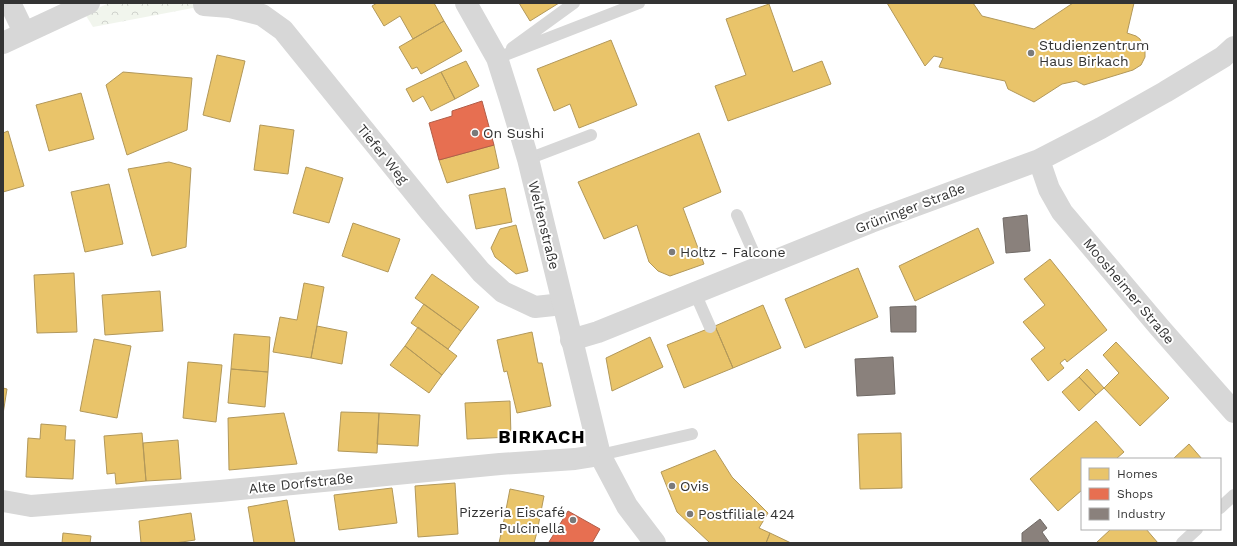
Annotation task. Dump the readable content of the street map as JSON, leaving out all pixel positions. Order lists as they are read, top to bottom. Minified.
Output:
{"streets":{"street":["Tiefer Weg","Grüninger Straße","Welfenstraße","Moosheimer Straße","Alte Dorfstraße"]},"crossings":[["Tiefer Weg","Welfenstraße"],["Grüninger Straße","Welfenstraße"],["Grüninger Straße","Moosheimer Straße"],["Welfenstraße","Alte Dorfstraße"]],"districts":["BIRKACH"],"places":["Studienzentrum Haus Birkach","On Sushi","Holtz - Falcone","Ovis","Postfiliale 424","Pizzeria Eiscafé Pulcinella"],"legend":["Homes","Shops","Industry"]}
